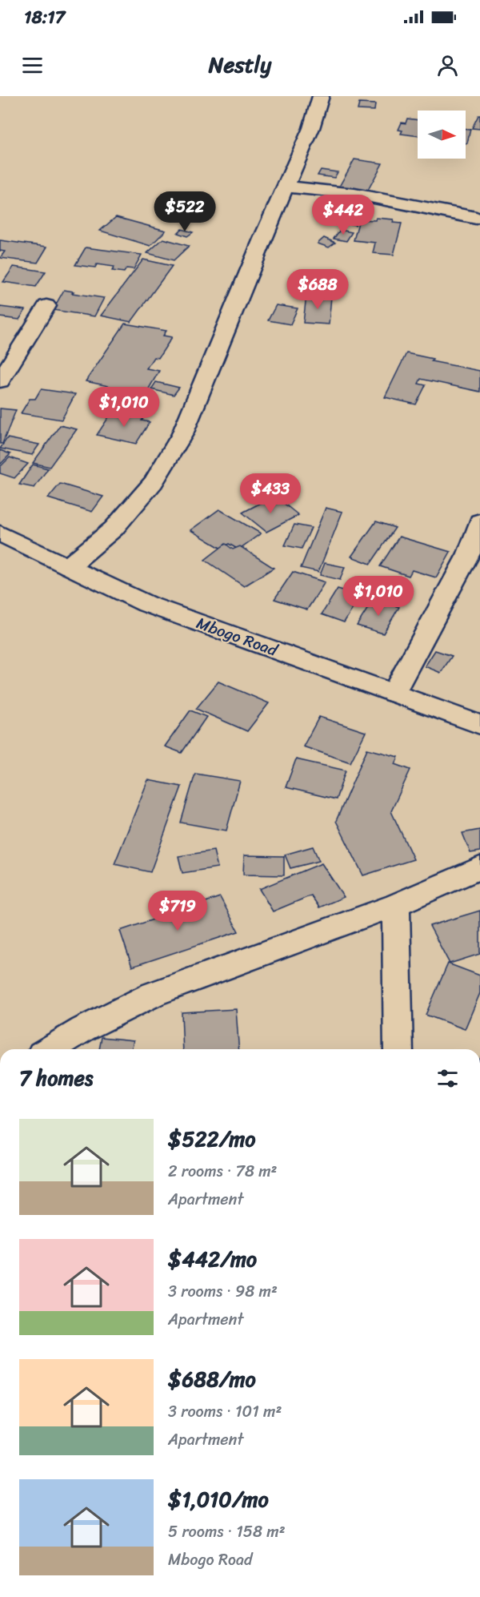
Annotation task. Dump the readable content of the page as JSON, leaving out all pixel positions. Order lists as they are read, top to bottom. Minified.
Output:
{"streets":{"street":["Mbogo Road"]},"north":"right","page":{"status":"18:17","header":"Nestly","price":["$522","$442","$688","$1,010","$433","$1,010","$719"],"heading":"7 homes","list":[{"name":"$522/mo","note":"2 rooms · 78 m² · Apartment"},{"name":"$442/mo","note":"3 rooms · 98 m² · Apartment"},{"name":"$688/mo","note":"3 rooms · 101 m² · Apartment"},{"name":"$1,010/mo","note":"5 rooms · 158 m² · Mbogo Road"}]}}
